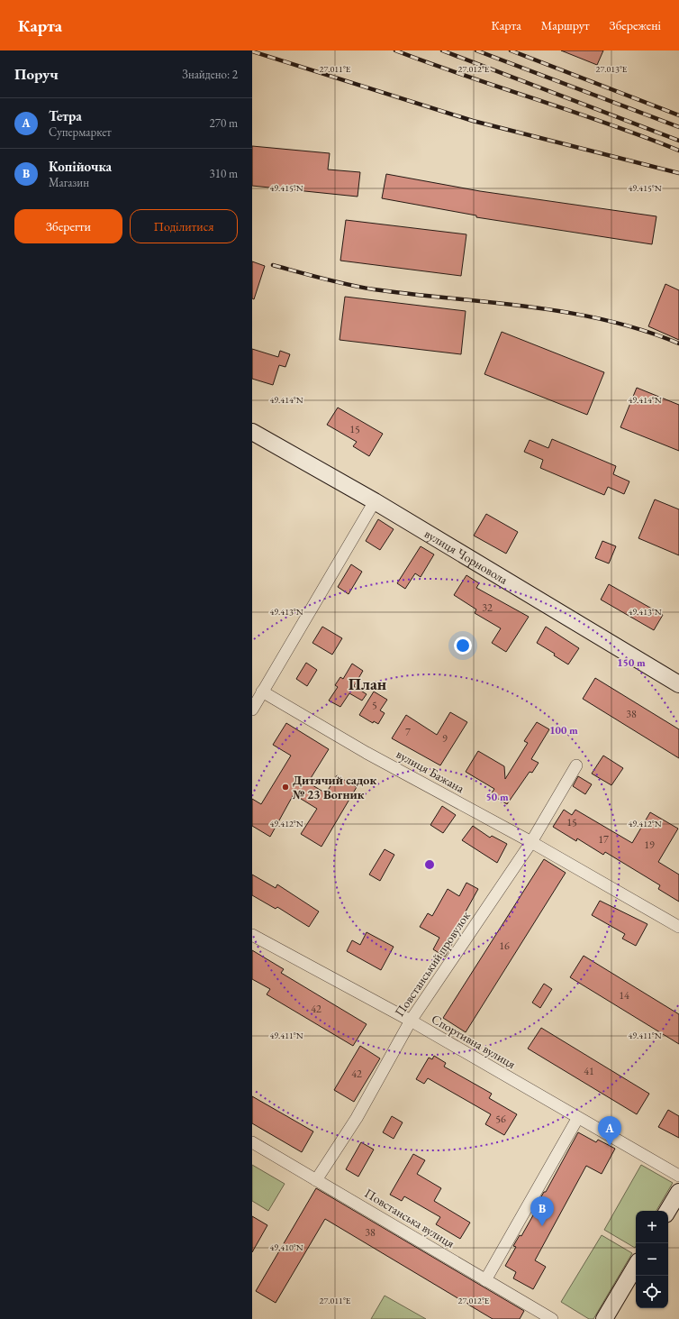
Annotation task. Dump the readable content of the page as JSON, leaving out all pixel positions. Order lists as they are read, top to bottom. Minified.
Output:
{"streets":{"street":["вулиця Чорновола","вулиця Бажана","Повстанський провулок","Спортивна вулиця","Повстанська вулиця"]},"crossings":[["вулиця Бажана","Повстанський провулок"],["Повстанський провулок","Спортивна вулиця"],["Повстанський провулок","Повстанська вулиця"]],"districts":["План"],"places":["Дитячий садок № 23 Вогник"],"house_numbers":["15","32","5","38","7","9","15","17","19","16","14","42","41","42","56","38"],"page":{"header":"Карта","nav":["Карта","Маршрут","Збережені"],"heading":["Поруч","Знайдено: 2"],"list":[{"mark":"A","name":"Тетра","note":"Супермаркет","value":"270 m"},{"mark":"B","name":"Копійочка","note":"Магазин","value":"310 m"}],"buttons":["Зберегти","Поділитися"],"pins":["A","B"],"map_buttons":["+","−"]},"coordinates":["27.011°E","27.012°E","27.013°E","49.415°N","49.414°N","49.413°N","49.412°N","49.411°N","49.410°N"],"rings":["150 m","100 m","50 m"]}
